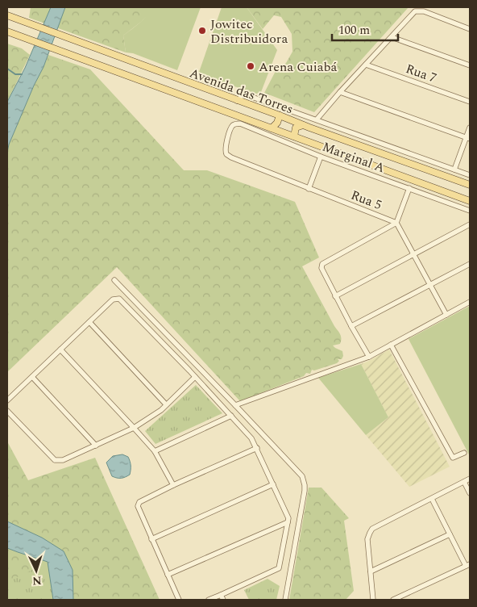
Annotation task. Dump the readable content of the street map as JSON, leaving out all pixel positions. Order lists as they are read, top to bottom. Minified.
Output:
{"streets":{"main road":["Avenida das Torres"],"street":["Rua 7","Marginal A","Rua 5"]},"crossings":[["Marginal A","Rua 5"]],"places":["Jowitec Distribuidora","Arena Cuiabá"],"scale_bar":"100 m","north":"bottom"}
